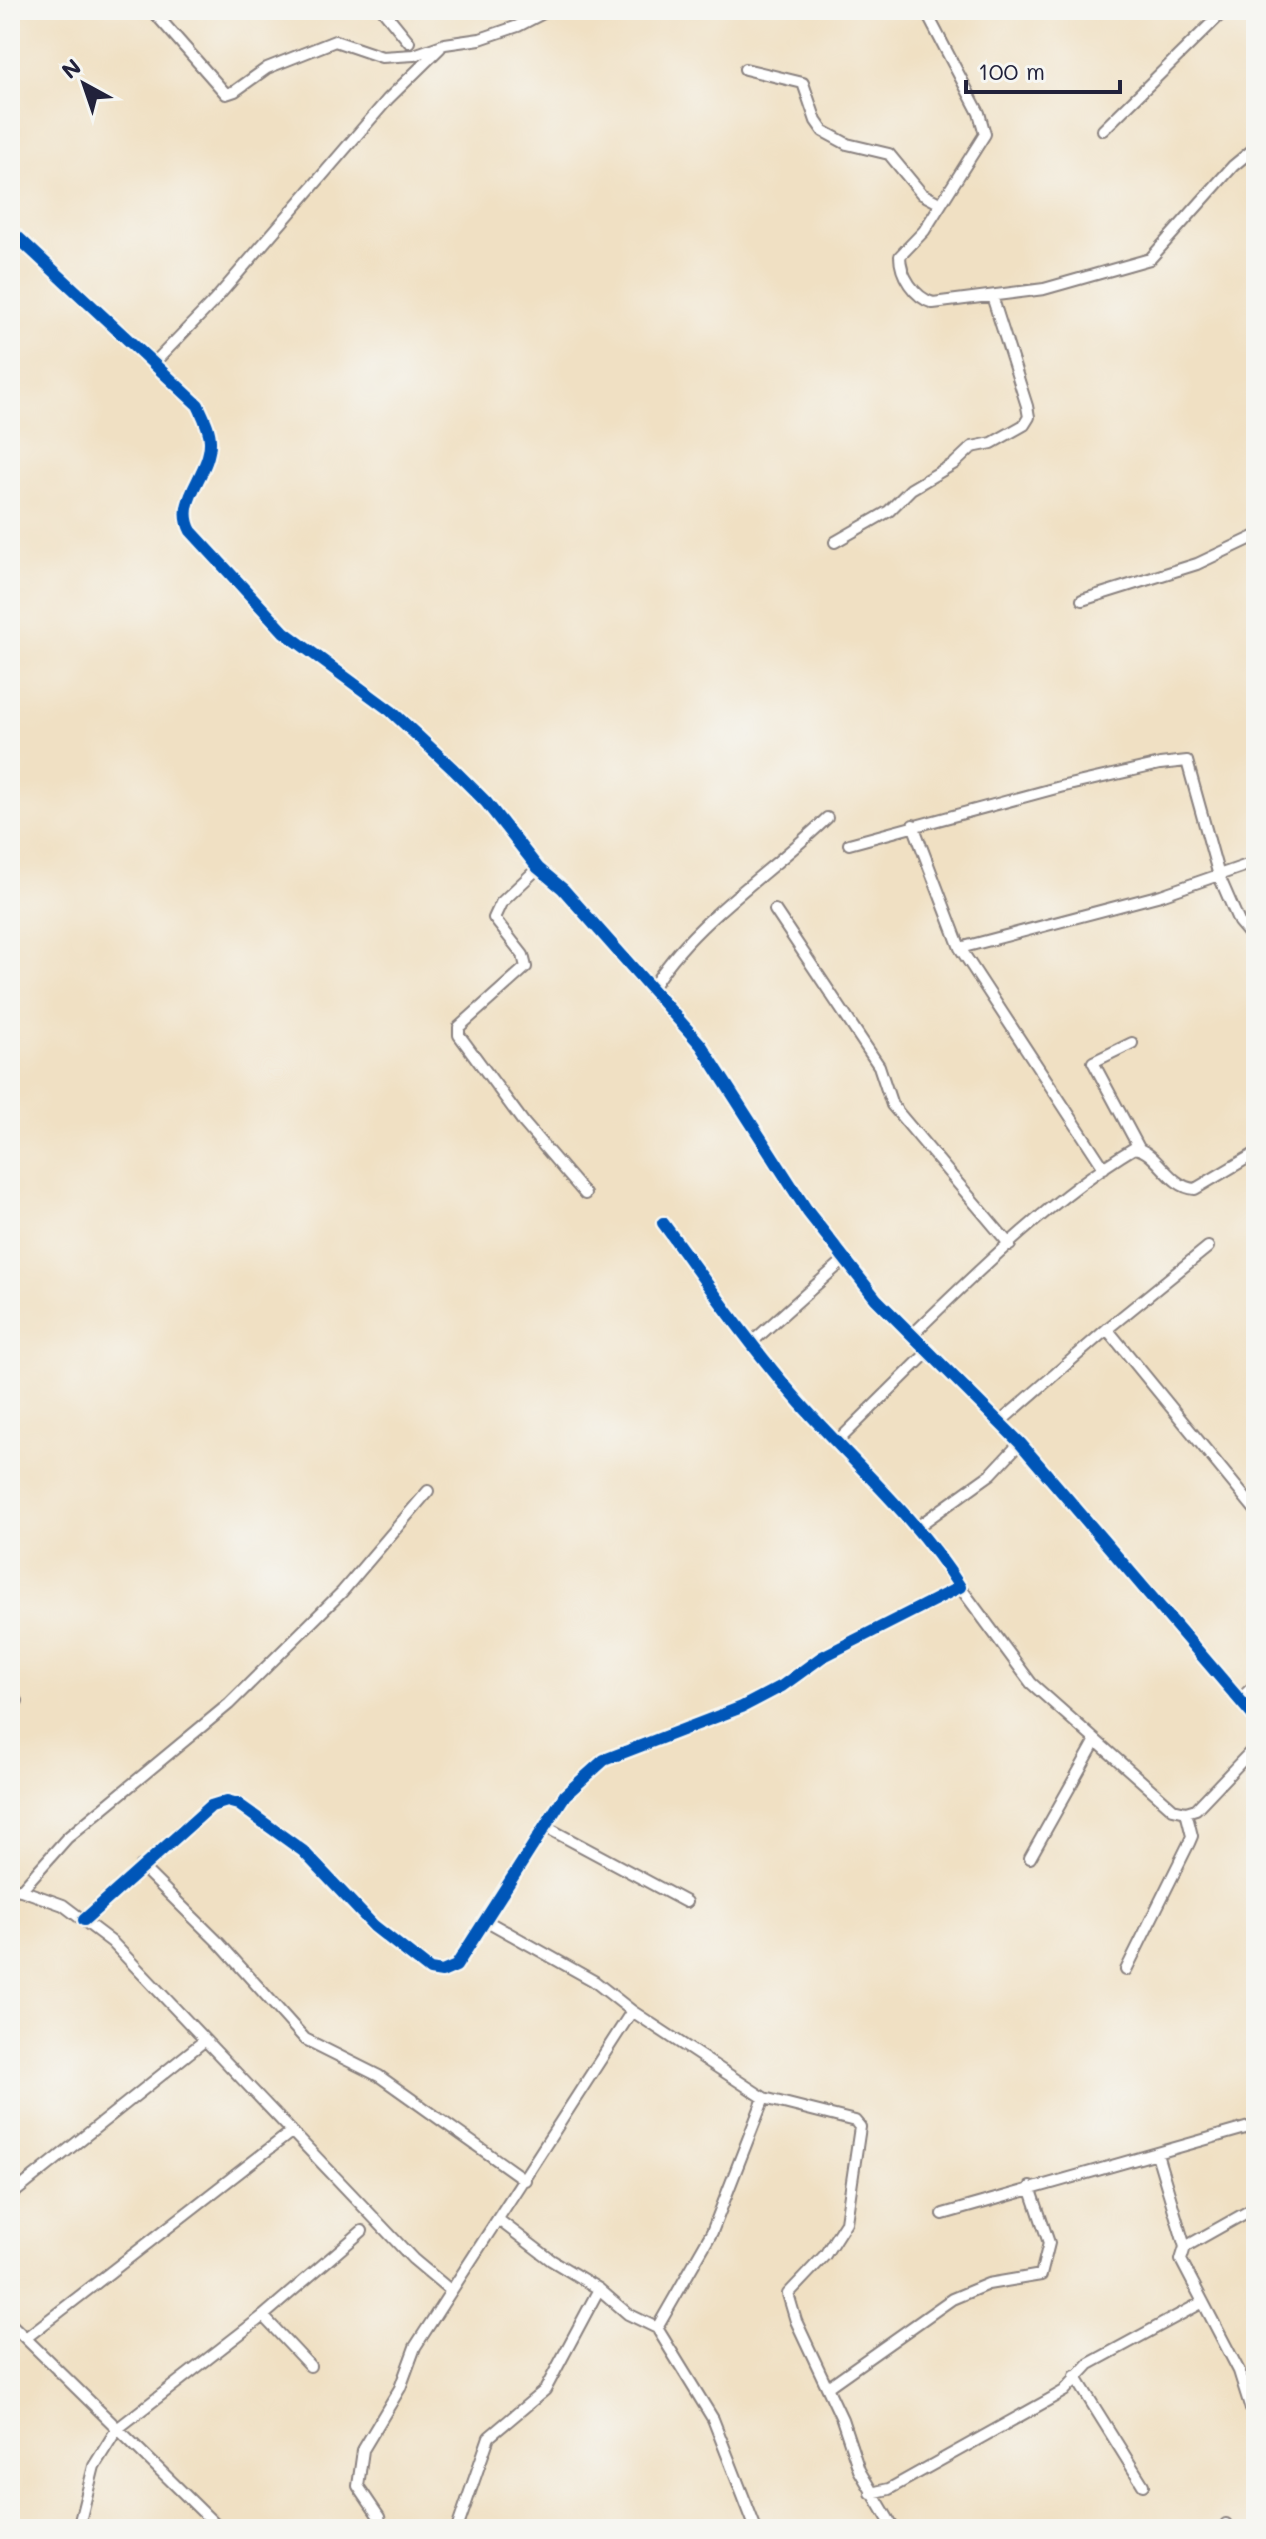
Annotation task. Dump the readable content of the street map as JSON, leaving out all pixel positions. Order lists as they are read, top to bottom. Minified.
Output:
{"scale_bar":"100 m","north":"top left"}
